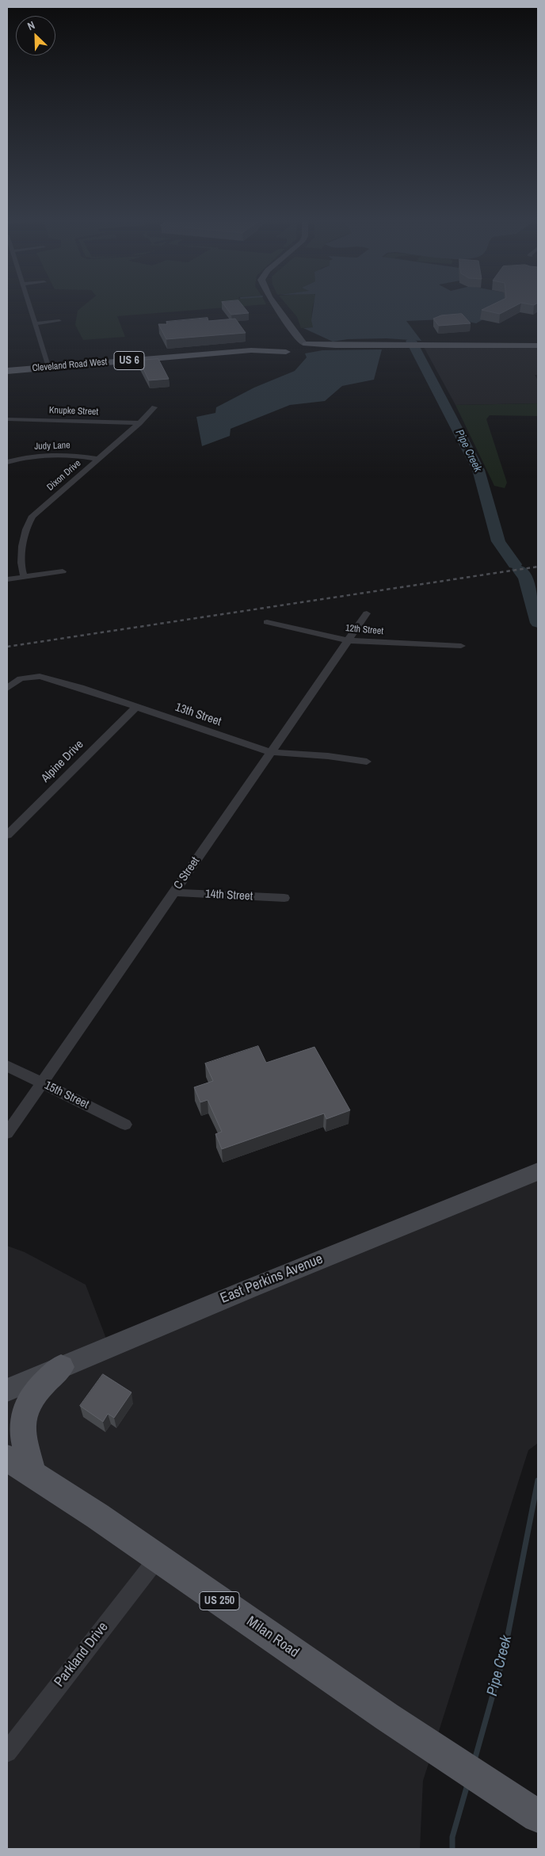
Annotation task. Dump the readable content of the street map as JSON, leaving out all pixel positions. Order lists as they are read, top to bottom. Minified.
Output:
{"streets":{"main road":["US 6","Cleveland Road West","East Perkins Avenue","US 250","Milan Road"],"street":["Knupke Street","Judy Lane","Dixon Drive","12th Street","13th Street","Alpine Drive","C Street","14th Street","15th Street","Parkland Drive"]},"crossings":[["Knupke Street","Dixon Drive"],["Judy Lane","Dixon Drive"],["12th Street","C Street"],["13th Street","Alpine Drive"],["13th Street","C Street"],["C Street","14th Street"],["C Street","15th Street"],["Milan Road","Parkland Drive"]],"water":["Pipe Creek"],"north":"top left"}
